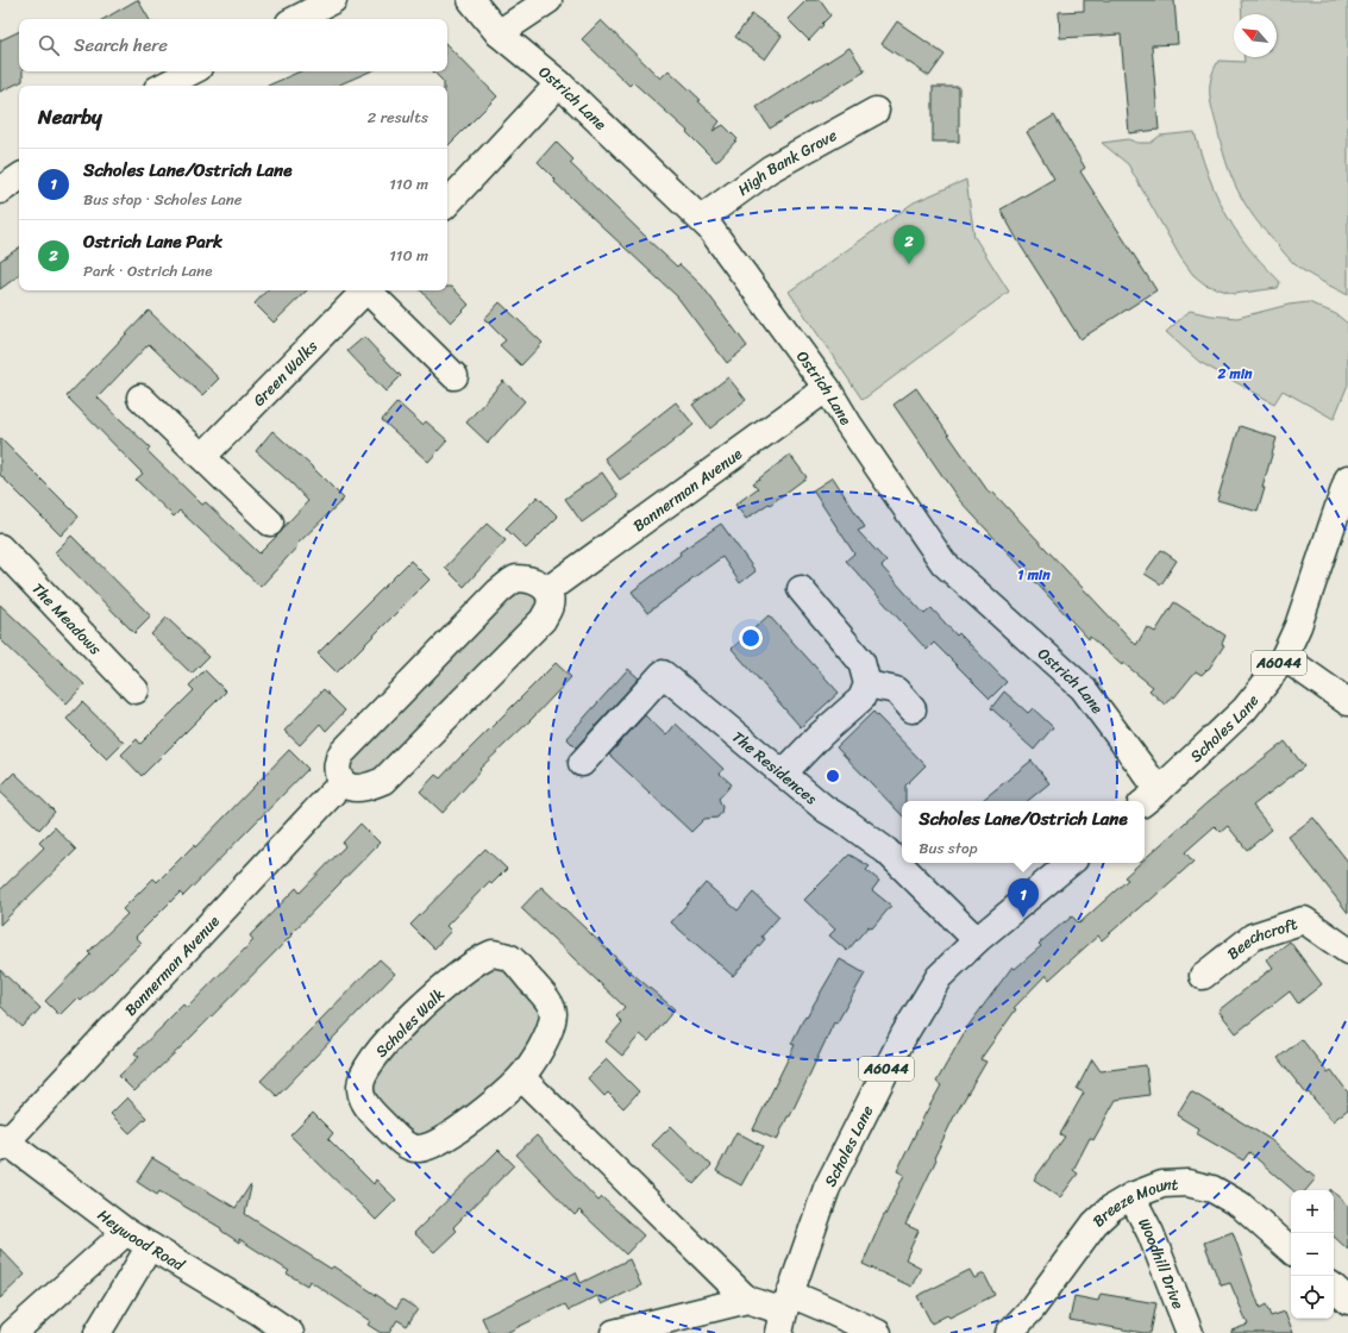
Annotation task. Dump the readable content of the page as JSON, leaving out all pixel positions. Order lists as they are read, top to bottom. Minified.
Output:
{"streets":{"street":["Ostrich Lane","High Bank Grove","Green Walks","Bannerman Avenue","The Meadows","A6044","Scholes Lane","The Residences","Beechcroft","Scholes Walk","Breeze Mount","Heywood Road","Woodhill Drive"]},"crossings":[["Ostrich Lane","High Bank Grove"],["Ostrich Lane","Bannerman Avenue"],["Ostrich Lane","Scholes Lane"],["Bannerman Avenue","Heywood Road"],["Scholes Lane","The Residences"],["Breeze Mount","Woodhill Drive"]],"north":"top left","page":{"search":"Search here","heading":["Nearby","2 results"],"list":[{"mark":"1","name":"Scholes Lane/Ostrich Lane","note":"Bus stop · Scholes Lane","value":"110 m"},{"mark":"2","name":"Ostrich Lane Park","note":"Park · Ostrich Lane","value":"110 m"}],"pins":["2","1"],"popup":["Scholes Lane/Ostrich Lane","Bus stop"],"map_buttons":["+","−"]},"rings":["2 min","1 min"]}
